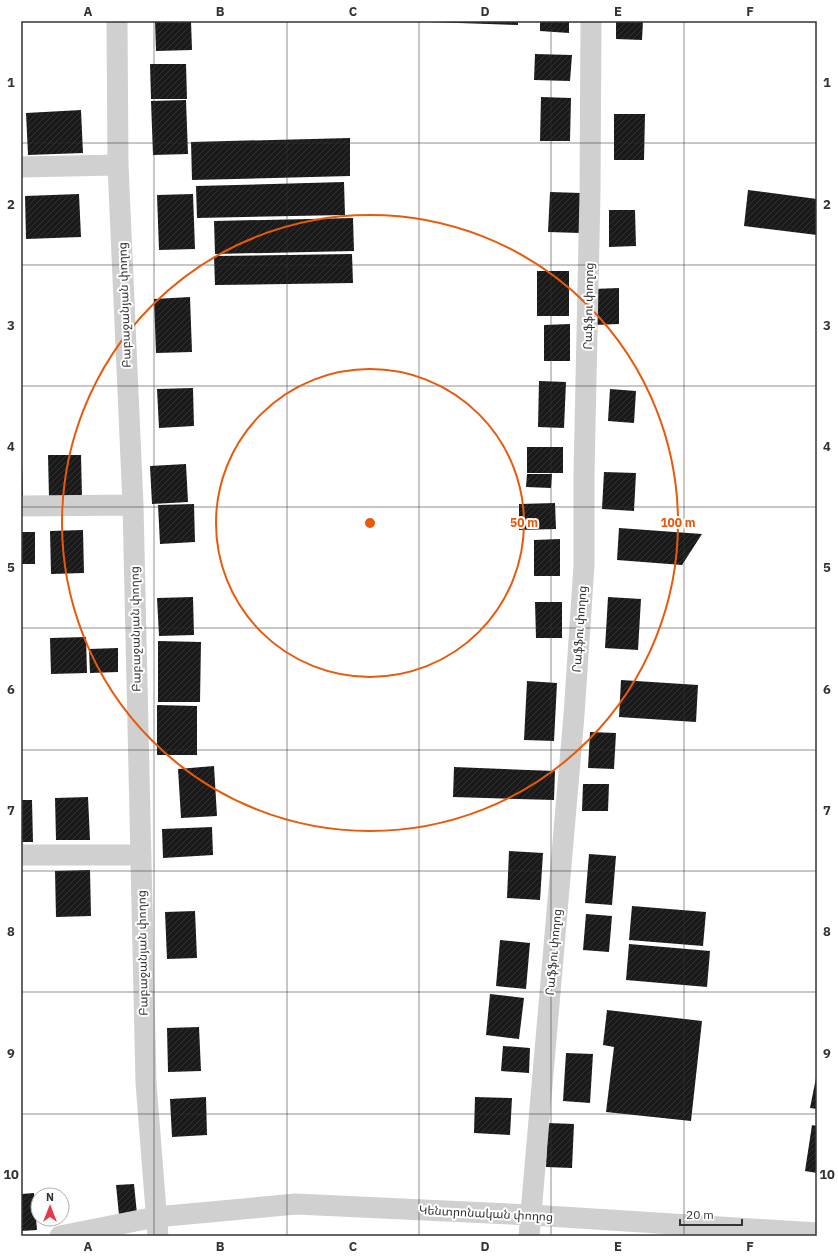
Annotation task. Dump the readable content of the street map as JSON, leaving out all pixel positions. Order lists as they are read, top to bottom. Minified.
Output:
{"streets":{"street":["Բաբաջանյան փողոց","Րաֆֆու փողոց","Կենտրոնական փողոց"]},"crossings":[["Բաբաջանյան փողոց","Կենտրոնական փողոց"],["Րաֆֆու փողոց","Կենտրոնական փողոց"]],"scale_bar":"20 m","north":"top","grid":{"columns":["A","B","C","D","E","F"],"rows":["1","2","3","4","5","6","7","8","9","10"]},"rings":["50 m","100 m"]}
